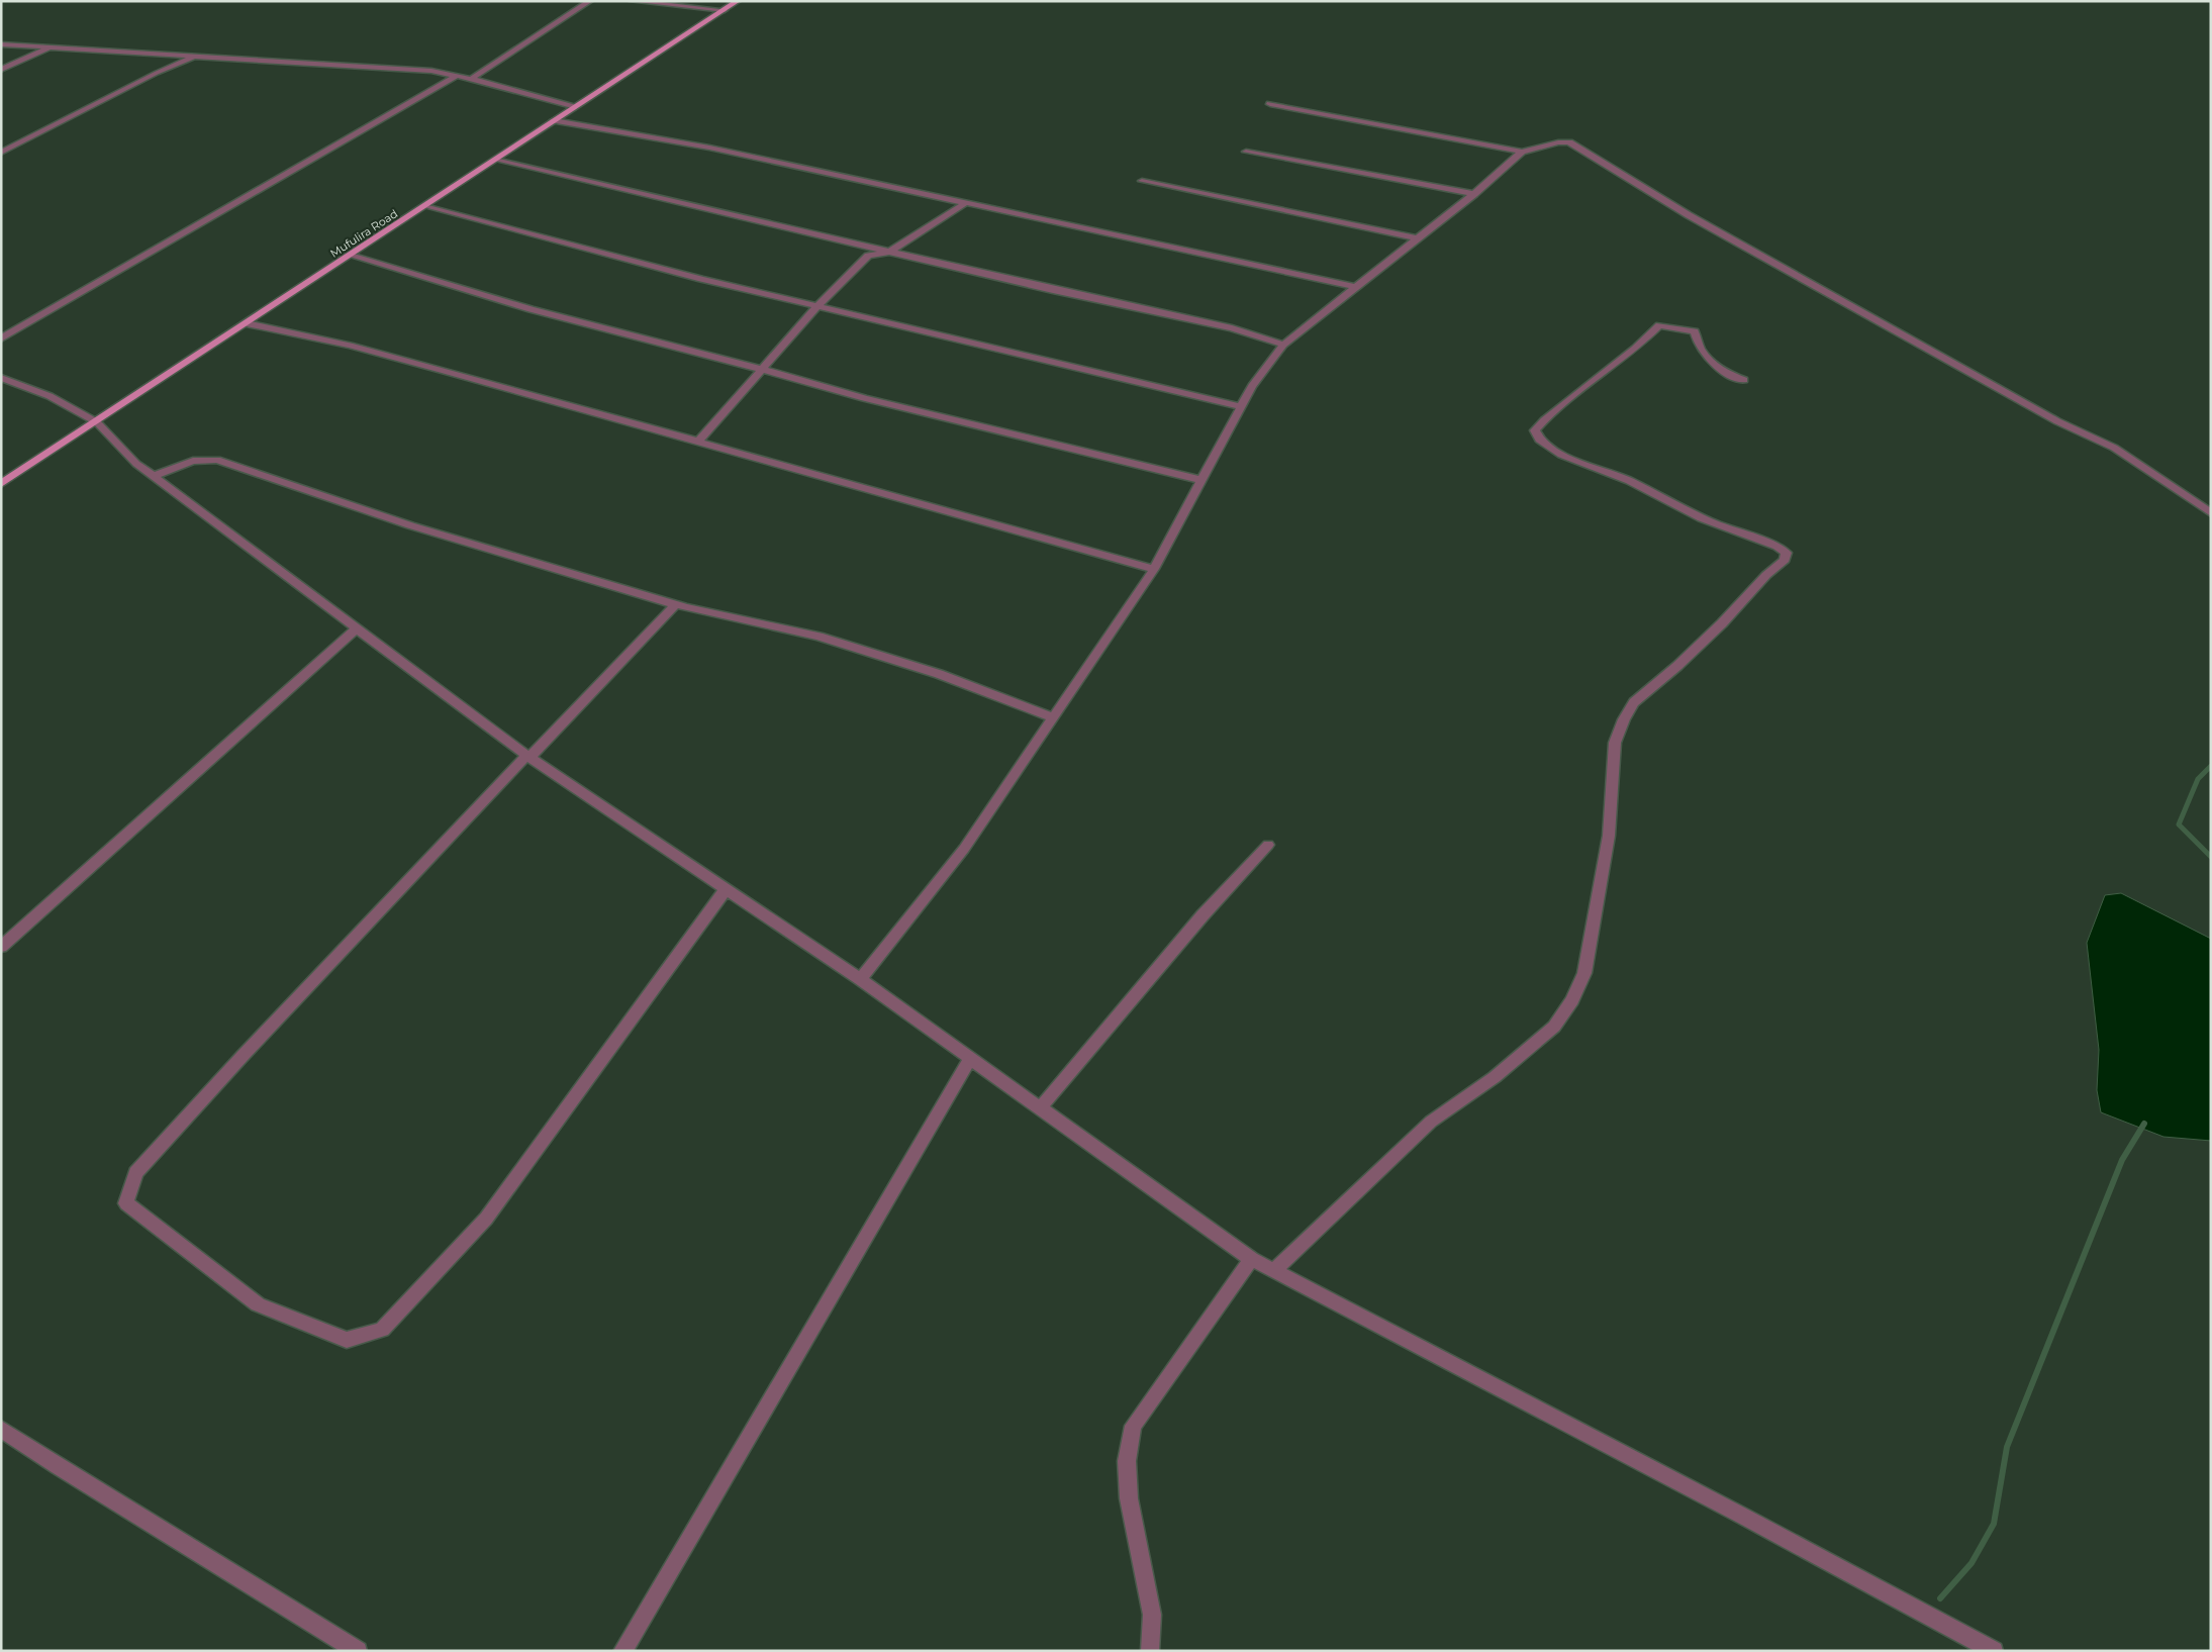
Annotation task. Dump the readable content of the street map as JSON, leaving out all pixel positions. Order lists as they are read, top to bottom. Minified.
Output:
{"streets":{"main road":["Mufulira Road"]}}
